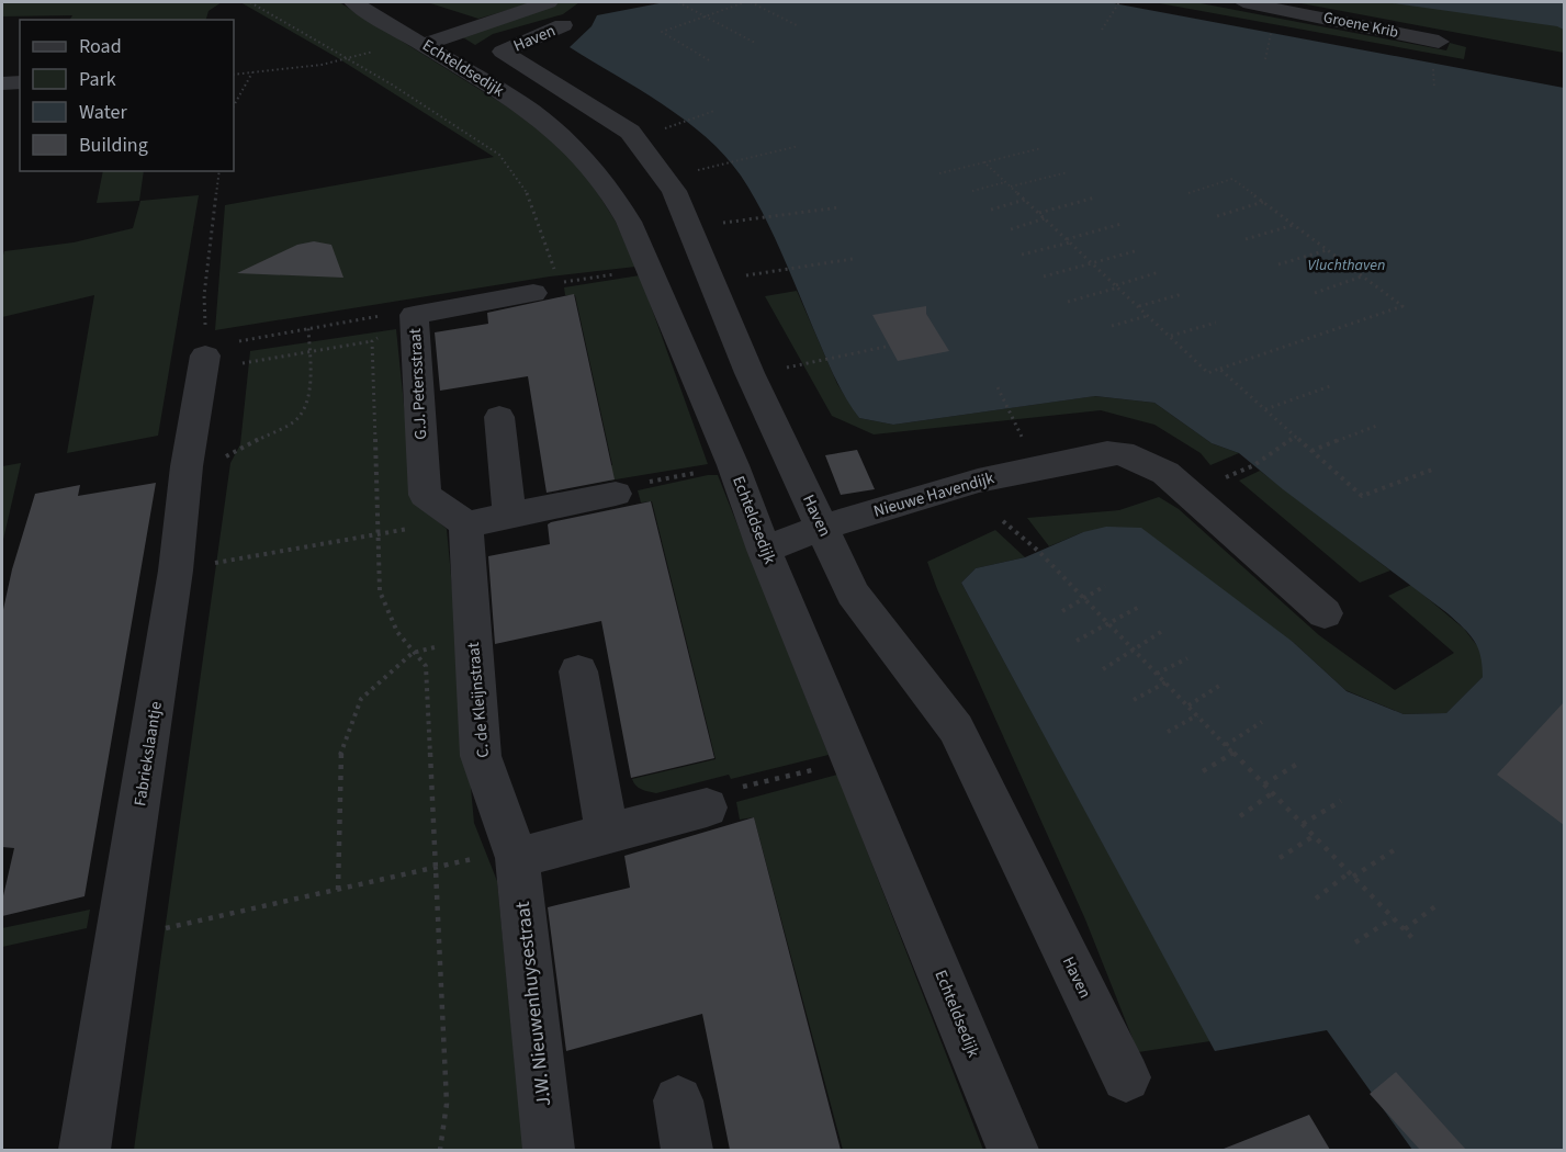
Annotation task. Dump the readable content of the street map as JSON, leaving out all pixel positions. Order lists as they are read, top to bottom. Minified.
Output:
{"streets":{"street":["Groene Krib","Haven","Echteldsedijk","G.J. Petersstraat","Nieuwe Havendijk","C. de Kleijnstraat","Fabriekslaantje","J.W. Nieuwenhuysestraat"]},"crossings":[["Haven","Nieuwe Havendijk"],["Echteldsedijk","Nieuwe Havendijk"],["G.J. Petersstraat","C. de Kleijnstraat"],["G.J. Petersstraat","Fabriekslaantje"],["C. de Kleijnstraat","J.W. Nieuwenhuysestraat"]],"water":["Vluchthaven"],"legend":["Road","Park","Water","Building"]}
